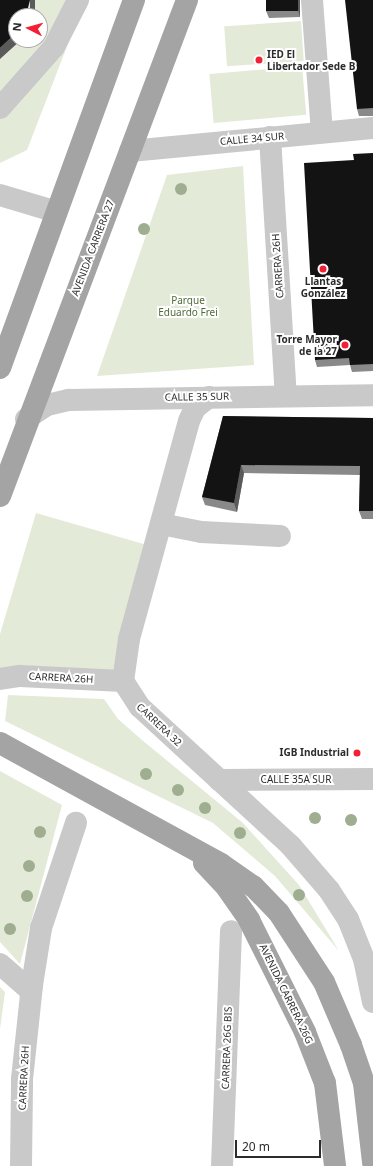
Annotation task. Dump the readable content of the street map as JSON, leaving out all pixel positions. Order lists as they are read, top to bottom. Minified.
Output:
{"streets":{"main road":["AVENIDA CARRERA 27","AVENIDA CARRERA 26G"],"street":["CALLE 34 SUR","CARRERA 26H","CALLE 35 SUR","CARRERA 32","CALLE 35A SUR","CARRERA 26G BIS"]},"crossings":[["CALLE 34 SUR","AVENIDA CARRERA 27"],["CALLE 34 SUR","CARRERA 26H"],["AVENIDA CARRERA 27","CALLE 35 SUR"],["CARRERA 26H","CALLE 35 SUR"],["CARRERA 26H","CARRERA 32"],["CARRERA 32","CALLE 35A SUR"]],"parks":["Parque Eduardo Frei"],"places":["IED El Libertador Sede B","Llantas González","Torre Mayor de la 27","IGB Industrial"],"scale_bar":"20 m","north":"left"}
